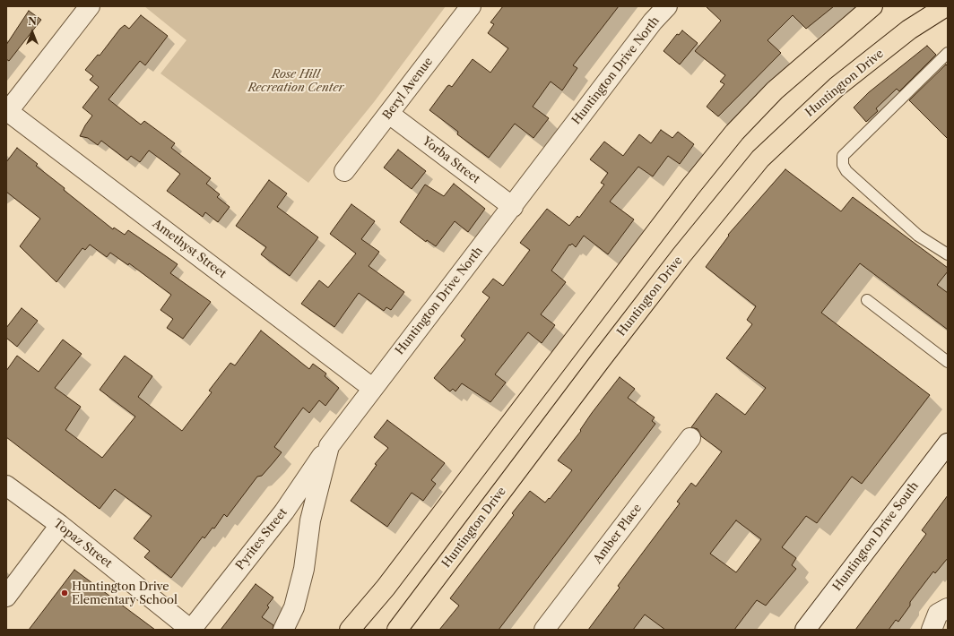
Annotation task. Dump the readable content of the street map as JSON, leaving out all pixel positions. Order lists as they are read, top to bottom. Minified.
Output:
{"streets":{"main road":["Huntington Drive"],"street":["Huntington Drive North","Beryl Avenue","Yorba Street","Amethyst Street","Amber Place","Huntington Drive South","Pyrites Street","Topaz Street"]},"crossings":[["Huntington Drive North","Yorba Street"],["Huntington Drive North","Amethyst Street"],["Huntington Drive North","Pyrites Street"],["Beryl Avenue","Yorba Street"],["Pyrites Street","Topaz Street"]],"parks":["Rose Hill Recreation Center"],"places":["Huntington Drive Elementary School"],"north":"top"}
